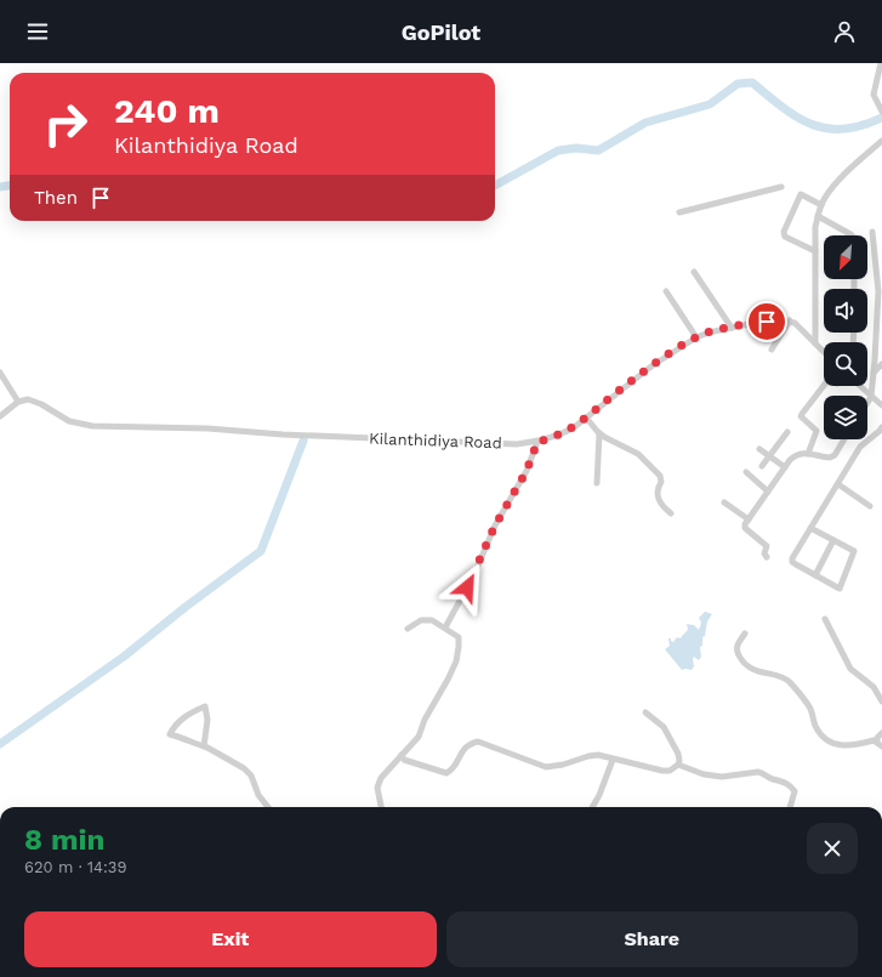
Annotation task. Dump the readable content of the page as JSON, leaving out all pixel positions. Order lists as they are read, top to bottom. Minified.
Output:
{"streets":{"street":["Kilanthidiya Road"]},"north":"bottom left","page":{"header":"GoPilot","turn":["240 m","Kilanthidiya Road"],"then":"Then","heading":["8 min","620 m · 14:39"],"buttons":["Exit","Share"]}}
